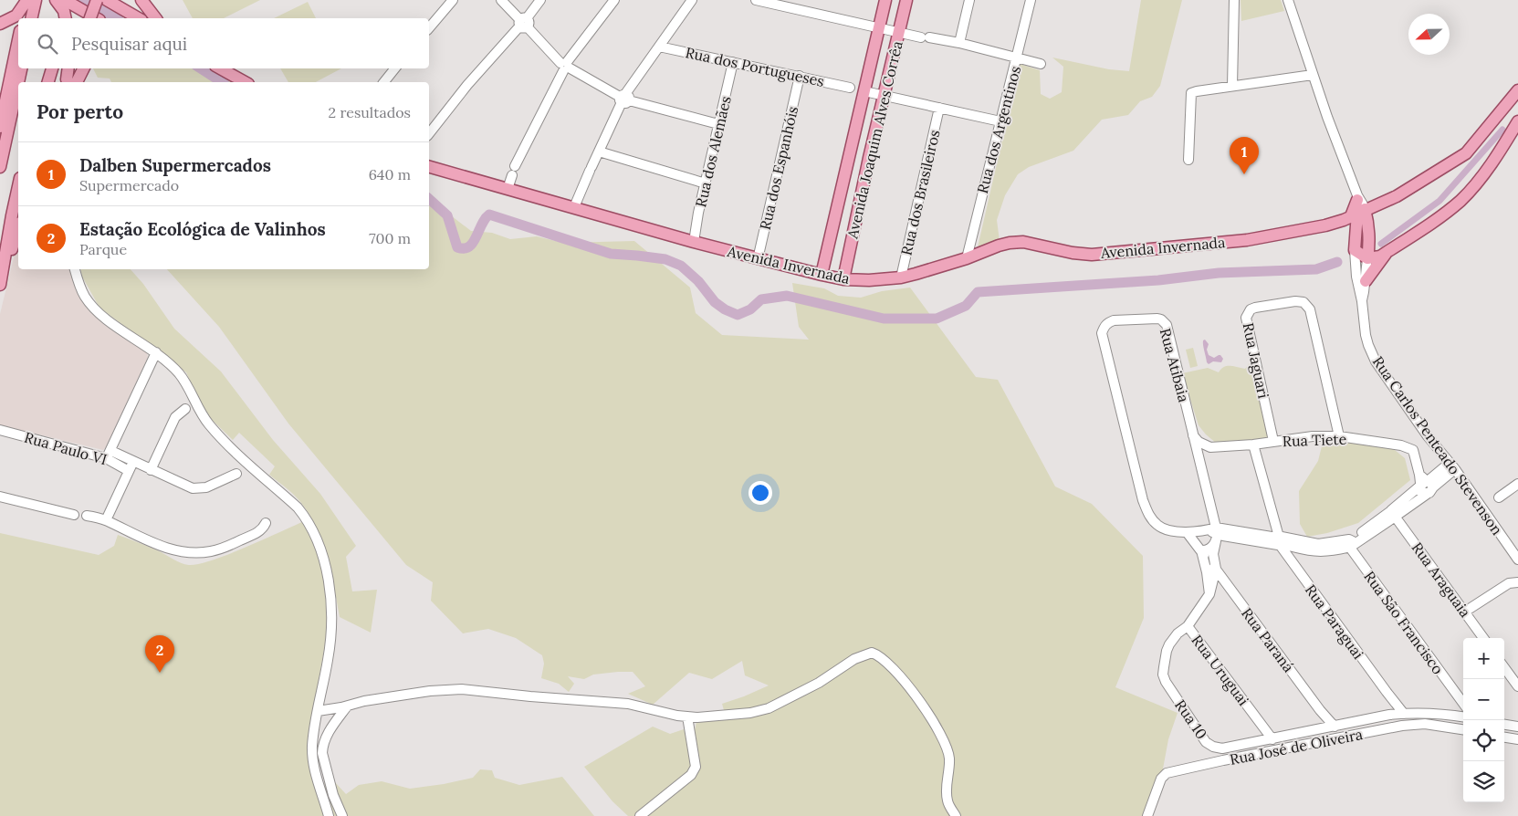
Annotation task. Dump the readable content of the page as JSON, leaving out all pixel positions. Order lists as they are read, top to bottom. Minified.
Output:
{"streets":{"main road":["Avenida Joaquim Alves Corrêa","Avenida Invernada","Rua Carlos Penteado Stevenson"],"street":["Rua dos Portugueses","Rua dos Argentinos","Rua dos Alemães","Rua dos Espanhóis","Rua dos Brasileiros","Rua Jaguari","Rua Atibaia","Rua Tiete","Rua Paulo VI","Rua Araguaia","Rua Paraguai","Rua São Francisco","Rua Paraná","Rua Uruguai","Rua 10","Rua José de Oliveira"]},"crossings":[["Rua dos Portugueses","Rua dos Alemães"],["Rua dos Portugueses","Rua dos Espanhóis"],["Rua dos Argentinos","Avenida Invernada"],["Avenida Joaquim Alves Corrêa","Avenida Invernada"],["Rua dos Alemães","Avenida Invernada"],["Rua dos Espanhóis","Avenida Invernada"],["Rua dos Brasileiros","Avenida Invernada"],["Avenida Invernada","Rua Carlos Penteado Stevenson"],["Rua Jaguari","Rua Tiete"],["Rua Atibaia","Rua Tiete"],["Rua Atibaia","Rua Paraná"],["Rua Uruguai","Rua 10"]],"north":"left","page":{"search":"Pesquisar aqui","heading":["Por perto","2 resultados"],"pins":["1","2"],"list":[{"mark":"1","name":"Dalben Supermercados","note":"Supermercado","value":"640 m"},{"mark":"2","name":"Estação Ecológica de Valinhos","note":"Parque","value":"700 m"}],"map_buttons":["+","−"]}}
